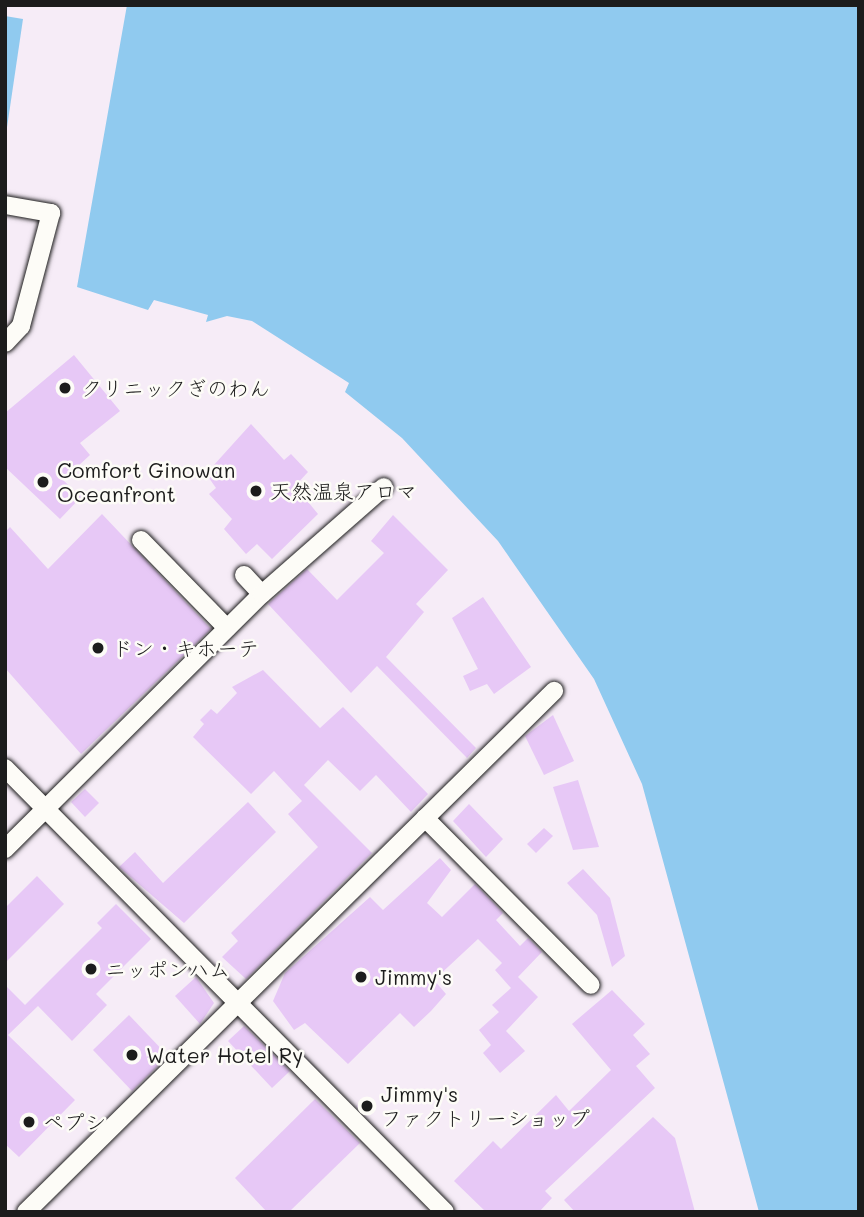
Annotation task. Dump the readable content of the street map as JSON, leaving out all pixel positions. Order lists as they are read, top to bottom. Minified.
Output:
{"places":["クリニックぎのわん","Comfort Ginowan Oceanfront","天然温泉アロマ","ドン・キホーテ","ニッポンハム","Jimmy's","Water Hotel Ry","Jimmy's ファクトリーショップ","ペプシ"]}
